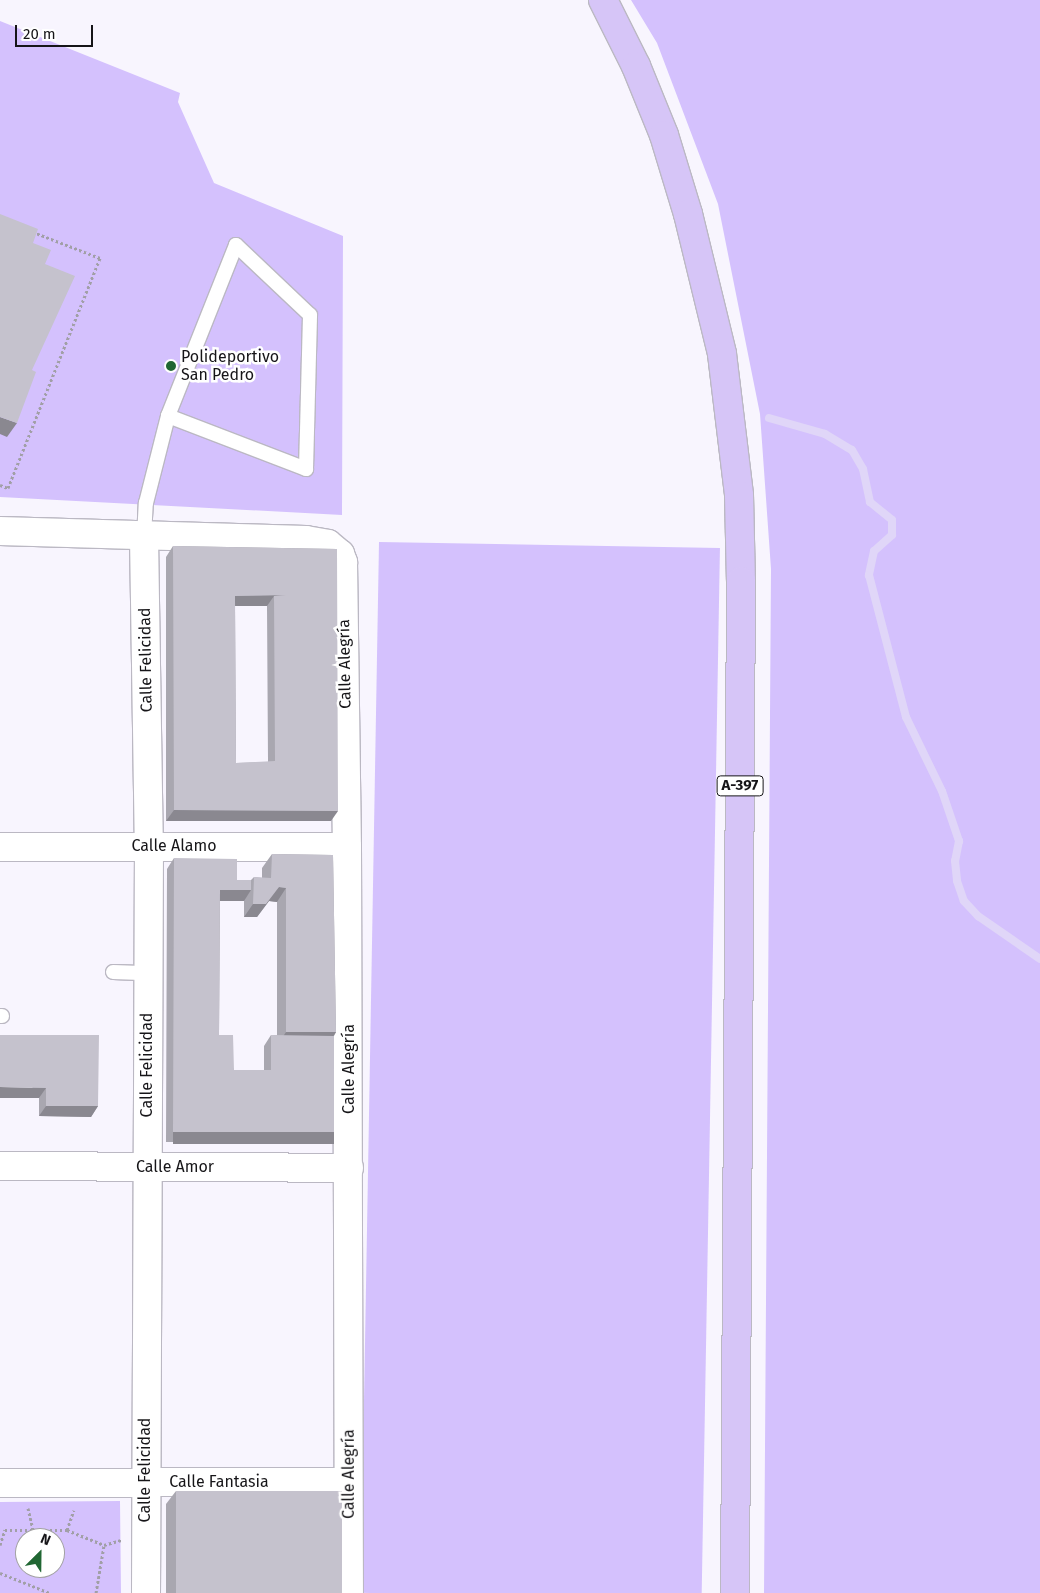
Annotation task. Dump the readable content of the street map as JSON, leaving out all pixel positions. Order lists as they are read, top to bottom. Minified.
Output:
{"streets":{"main road":["A-397"],"street":["Calle Felicidad","Calle Alegría","Calle Alamo","Calle Amor","Calle Fantasia"]},"crossings":[["Calle Felicidad","Calle Alegría"],["Calle Felicidad","Calle Alamo"],["Calle Felicidad","Calle Amor"],["Calle Felicidad","Calle Fantasia"],["Calle Alegría","Calle Alamo"],["Calle Alegría","Calle Amor"],["Calle Alegría","Calle Fantasia"]],"places":["Polideportivo San Pedro"],"scale_bar":"20 m","north":"top right"}
